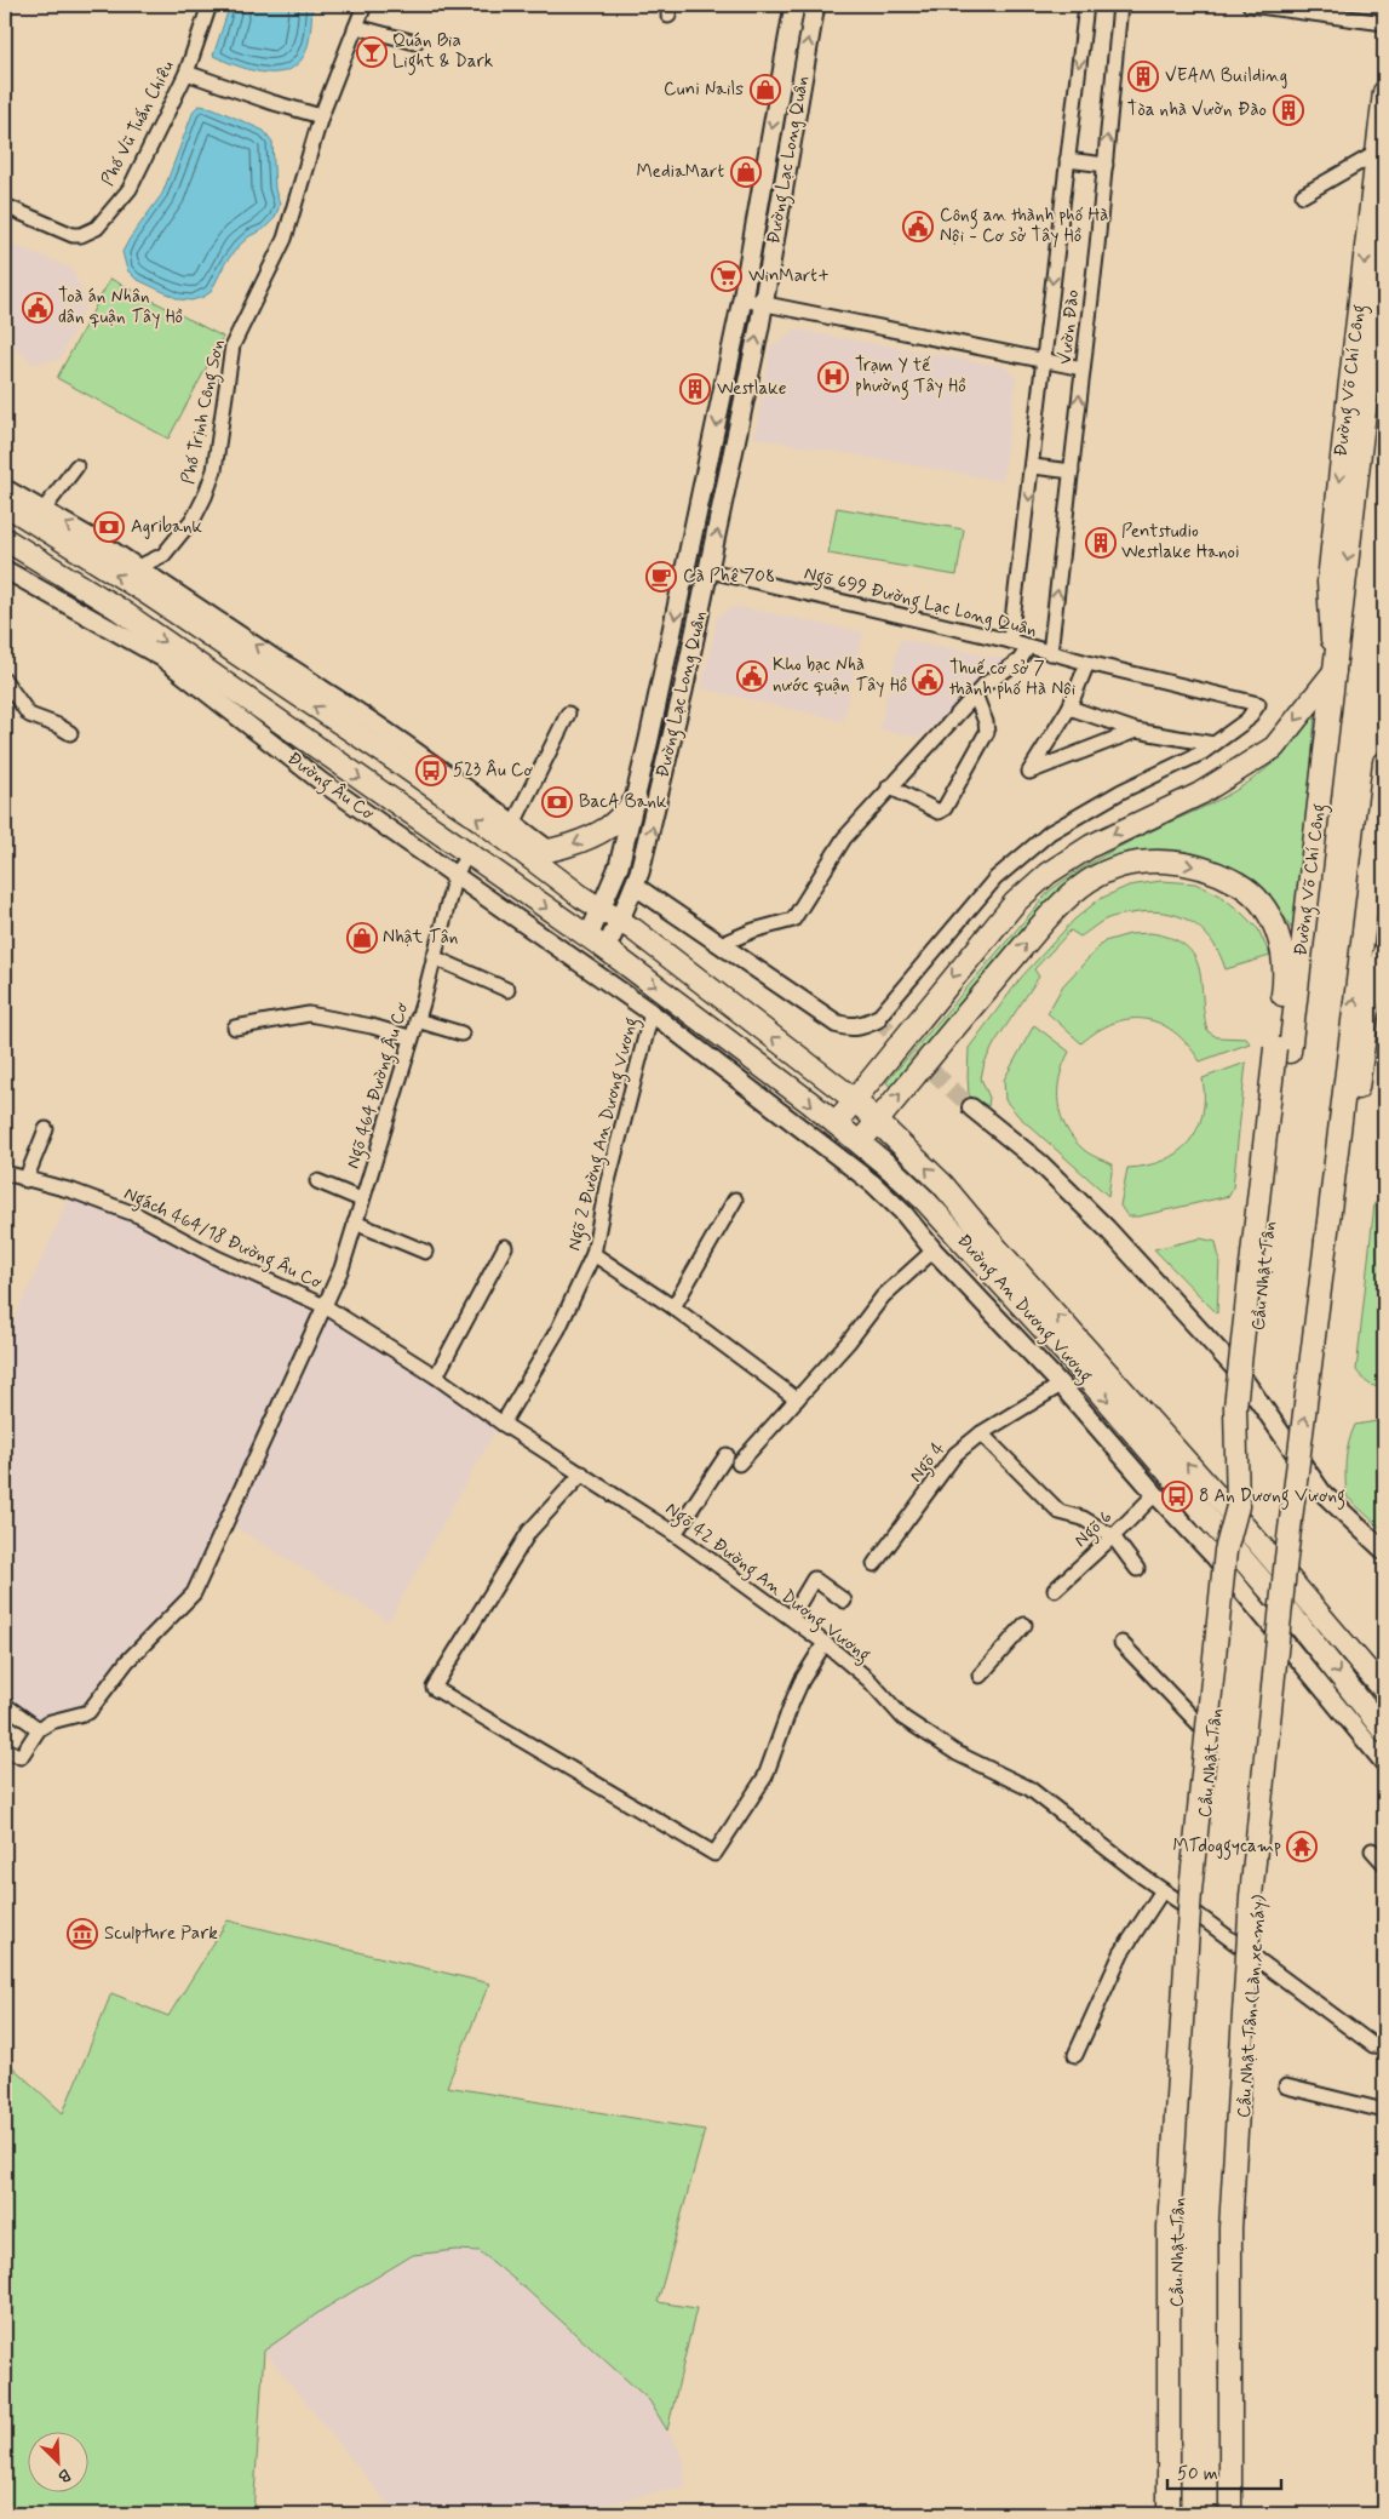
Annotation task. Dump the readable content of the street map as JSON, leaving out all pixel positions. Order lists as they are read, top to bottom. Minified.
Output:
{"streets":{"main road":["Đường Lạc Long Quân","Đường Võ Chí Công","Đường Âu Cơ","Cầu Nhật Tân","Đường An Dương Vương","Cầu Nhật Tân (Làn xe máy)"],"street":["Phố Vũ Tuấn Chiêu","Vườn Đào","Phố Trịnh Công Sơn","Ngõ 699 Đường Lạc Long Quân","Ngõ 464 Đường Âu Cơ","Ngõ 2 Đường An Dương Vương","Ngách 464/18 Đường Âu Cơ","Ngõ 4","Ngõ 6","Ngõ 42 Đường An Dương Vương"]},"crossings":[["Đường Lạc Long Quân","Ngõ 699 Đường Lạc Long Quân"],["Đường Lạc Long Quân","Đường Âu Cơ"],["Đường Lạc Long Quân","Đường An Dương Vương"],["Vườn Đào","Ngõ 699 Đường Lạc Long Quân"],["Đường Âu Cơ","Ngõ 464 Đường Âu Cơ"],["Đường Âu Cơ","Ngõ 2 Đường An Dương Vương"],["Đường Âu Cơ","Đường An Dương Vương"],["Ngõ 464 Đường Âu Cơ","Ngách 464/18 Đường Âu Cơ"],["Ngõ 464 Đường Âu Cơ","Ngõ 42 Đường An Dương Vương"],["Ngõ 2 Đường An Dương Vương","Đường An Dương Vương"],["Ngõ 2 Đường An Dương Vương","Ngõ 42 Đường An Dương Vương"],["Ngách 464/18 Đường Âu Cơ","Ngõ 42 Đường An Dương Vương"],["Đường An Dương Vương","Ngõ 4"],["Đường An Dương Vương","Ngõ 6"]],"one_way":["Đường Võ Chí Công"],"places":{"bar":["Quán Bia Light & Dark"],"building":["VEAM Building","Tòa nhà Vườn Đào","Westlake","Pentstudio Westlake Hanoi"],"shop":["Cuni Nails","MediaMart","Nhật Tân"],"public building":["Công an thành phố Hà Nội - Cơ sở Tây Hồ","Toà án Nhân dân quận Tây Hồ","Kho bạc Nhà nước quận Tây Hồ","Thuế cơ sở 7 thành phố Hà Nội"],"supermarket":["WinMart+"],"hospital":["Trạm Y tế phường Tây Hồ"],"bank":["Agribank","BacA Bank"],"cafe":["Cà Phê 708"],"bus stop":["523 Âu Cơ","8 An Dương Vương"],"temple":["MTdoggycamp"],"museum":["Sculpture Park"]},"scale_bar":"50 m","north":"bottom right"}
